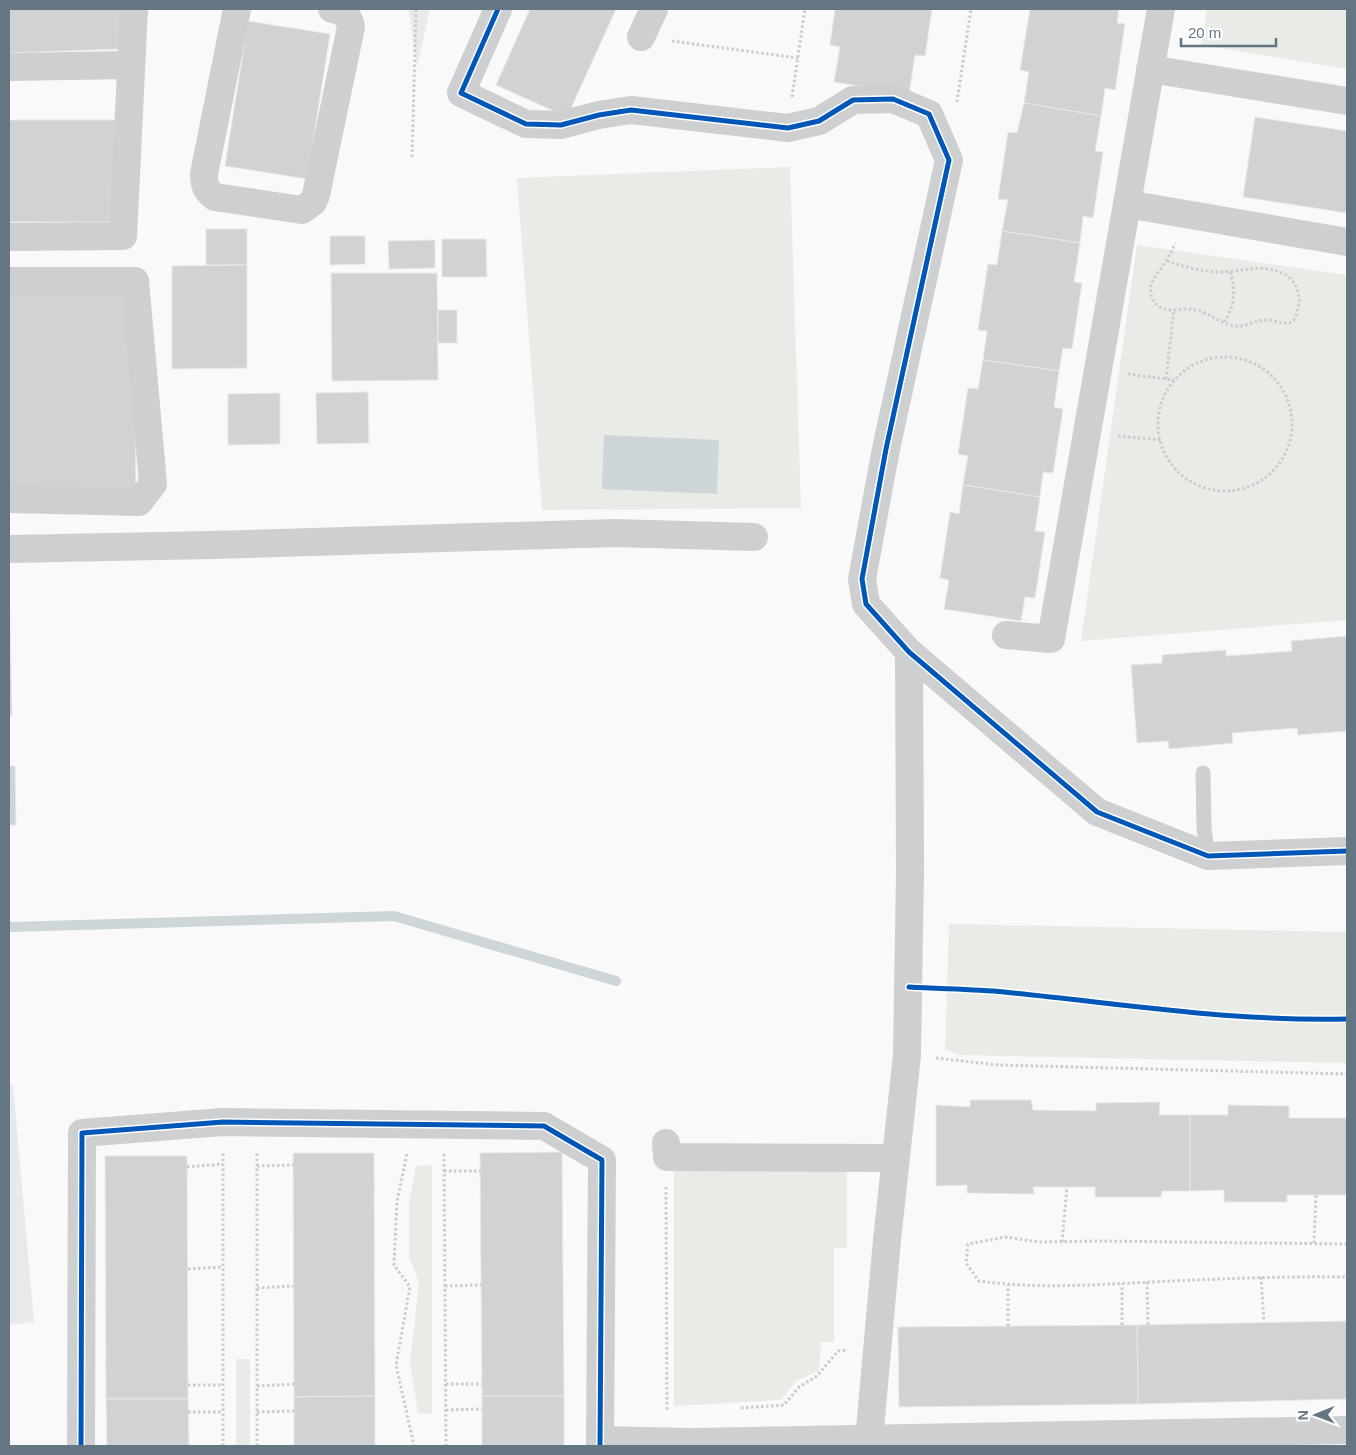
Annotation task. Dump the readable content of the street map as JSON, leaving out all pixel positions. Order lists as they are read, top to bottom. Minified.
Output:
{"scale_bar":"20 m","north":"left"}
